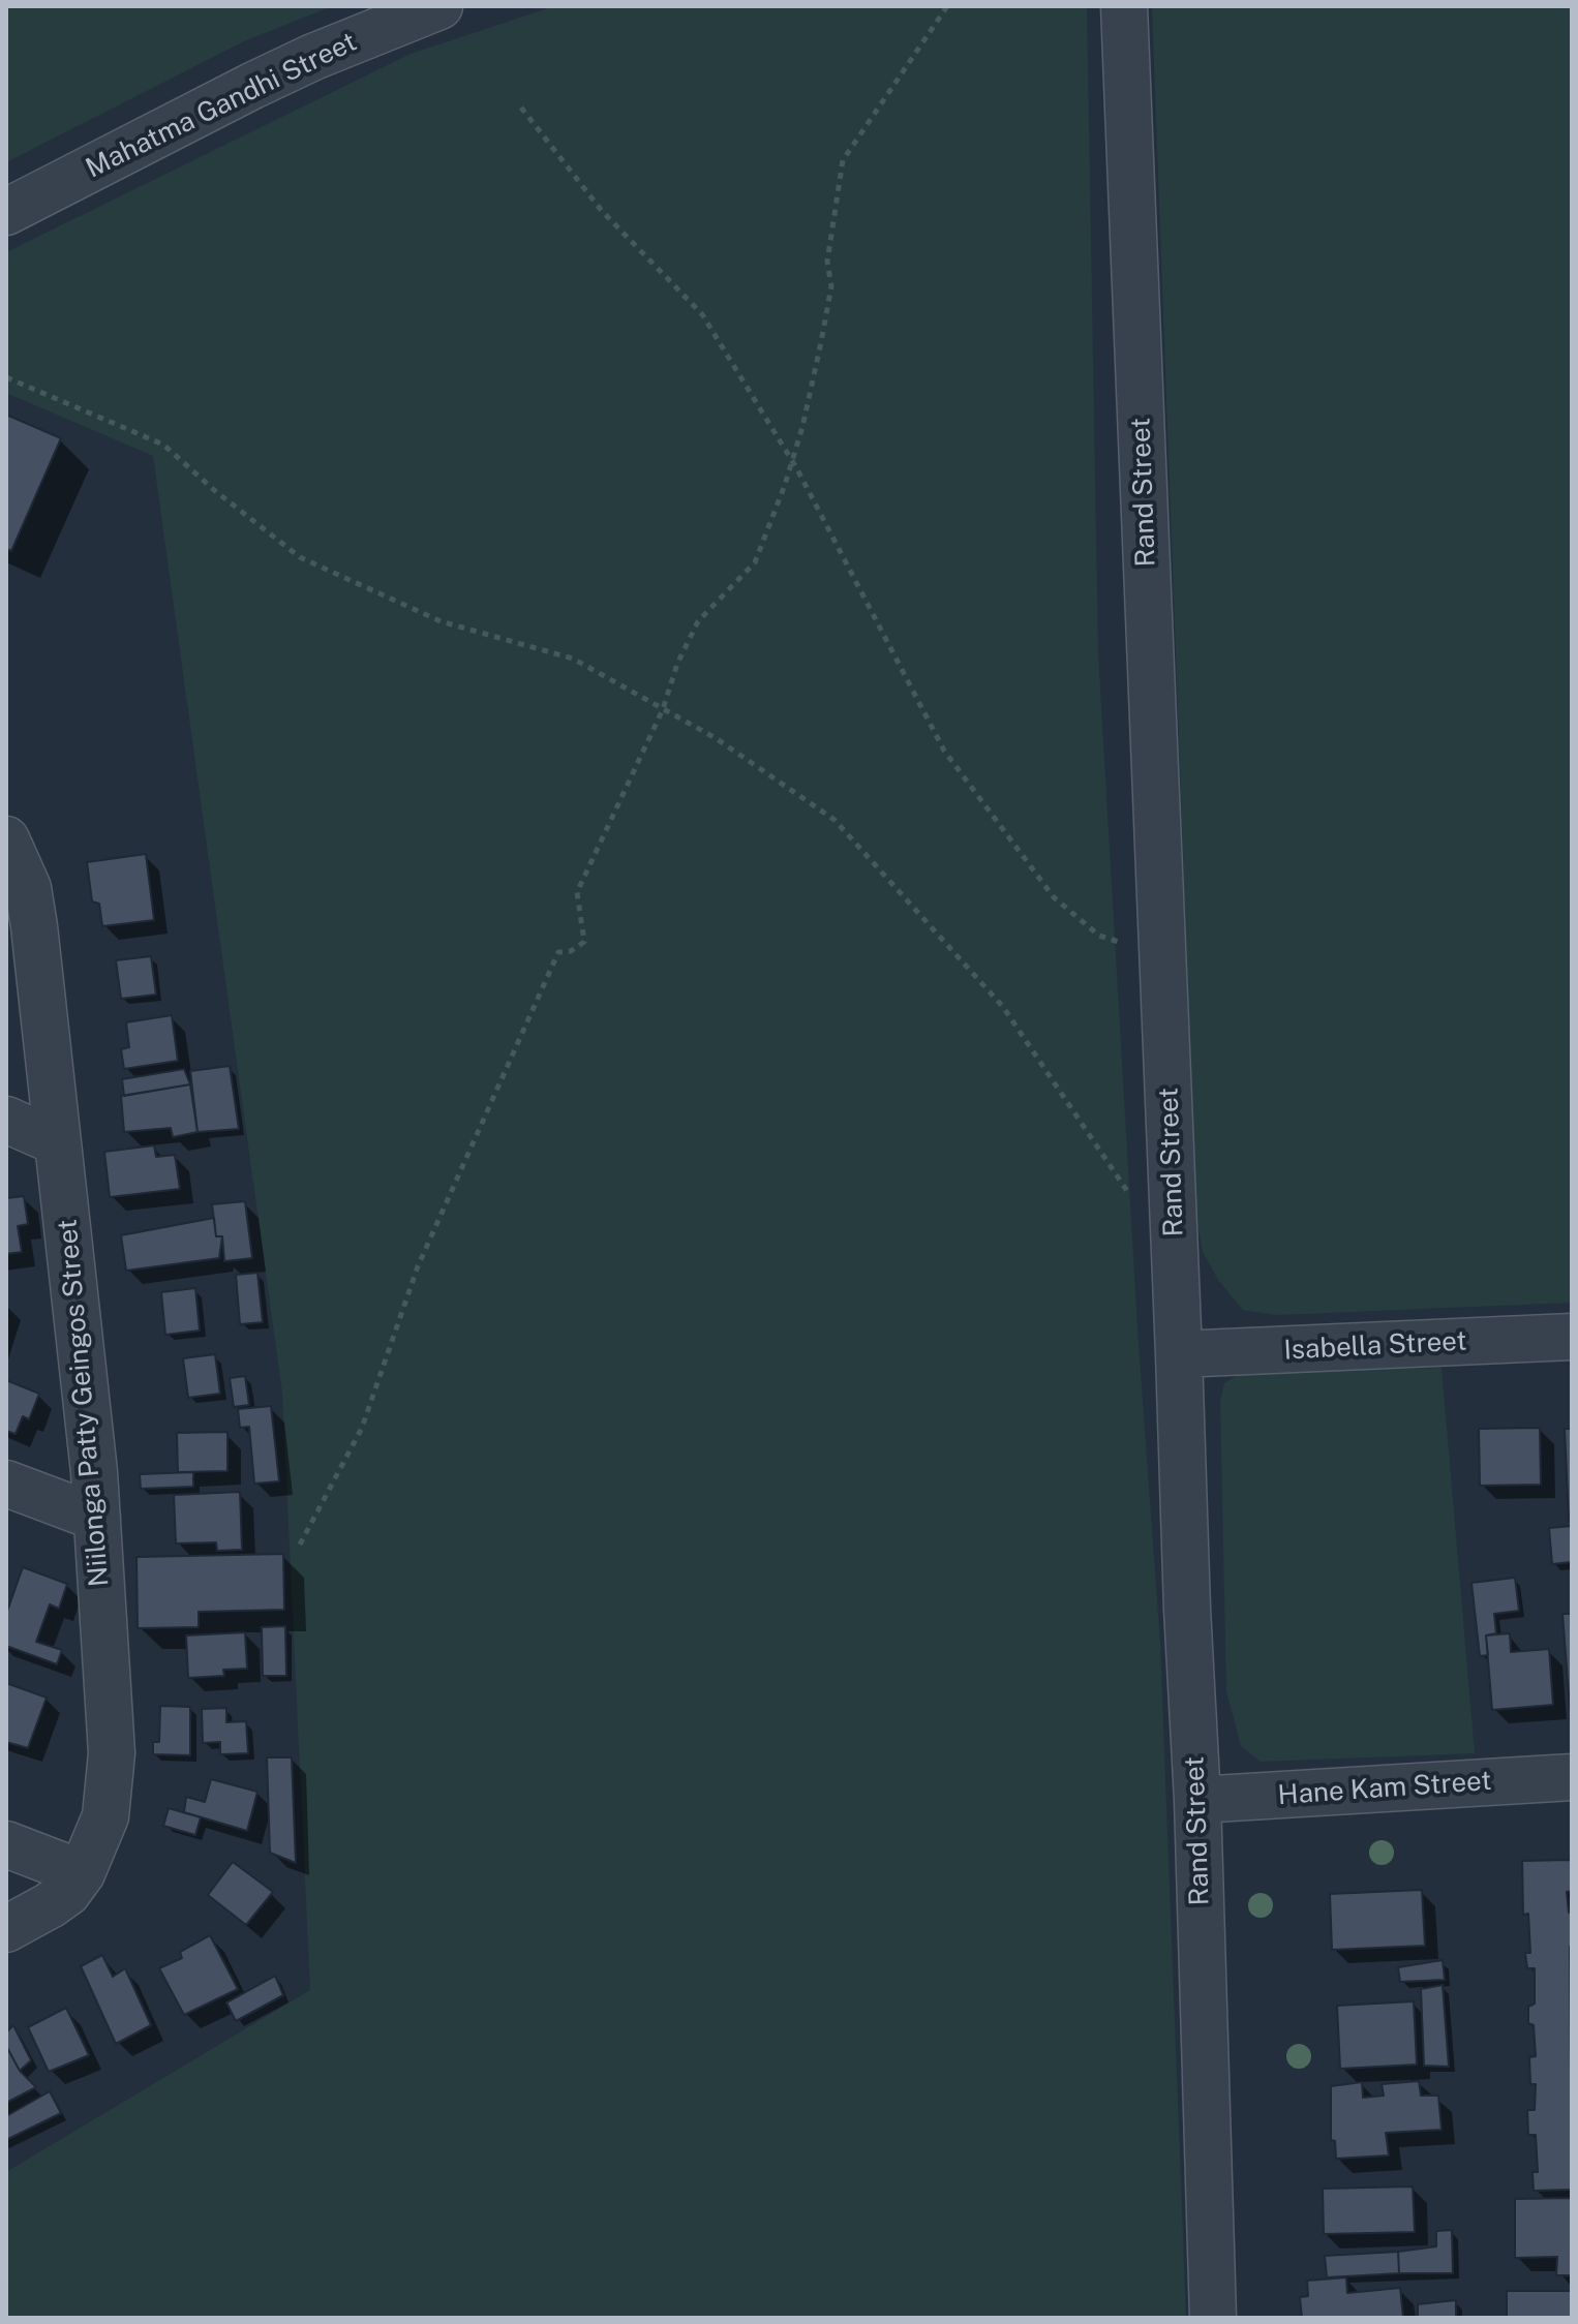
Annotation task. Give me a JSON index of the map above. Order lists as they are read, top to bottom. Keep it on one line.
{"streets":{"street":["Mahatma Gandhi Street","Rand Street","Isabella Street","Niilonga Patty Geingos Street","Hane Kam Street"]},"crossings":[["Rand Street","Isabella Street"],["Rand Street","Hane Kam Street"]]}
